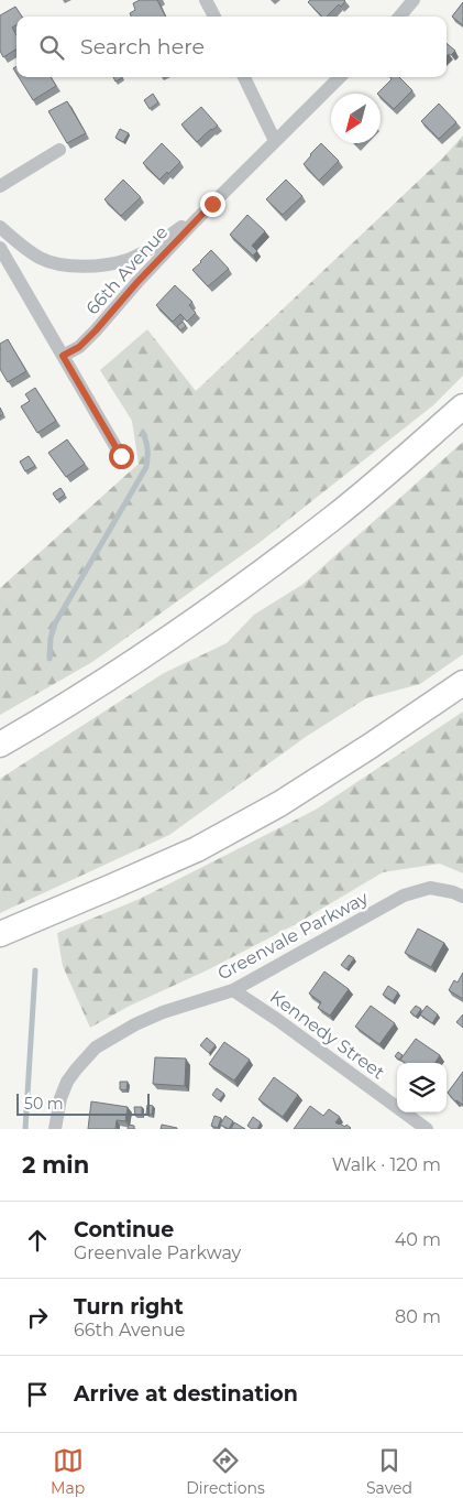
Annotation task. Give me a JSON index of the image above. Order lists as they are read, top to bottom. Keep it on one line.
{"streets":{"street":["66th Avenue","Greenvale Parkway","Kennedy Street"]},"crossings":[["Greenvale Parkway","Kennedy Street"]],"scale_bar":"50 m","north":"bottom left","page":{"search":"Search here","scale":"50 m","heading":["2 min","Walk · 120 m"],"list":[["Continue","Greenvale Parkway","40 m"],["Turn right","66th Avenue","80 m"],"Arrive at destination"],"nav":["Map","Directions","Saved"]}}
